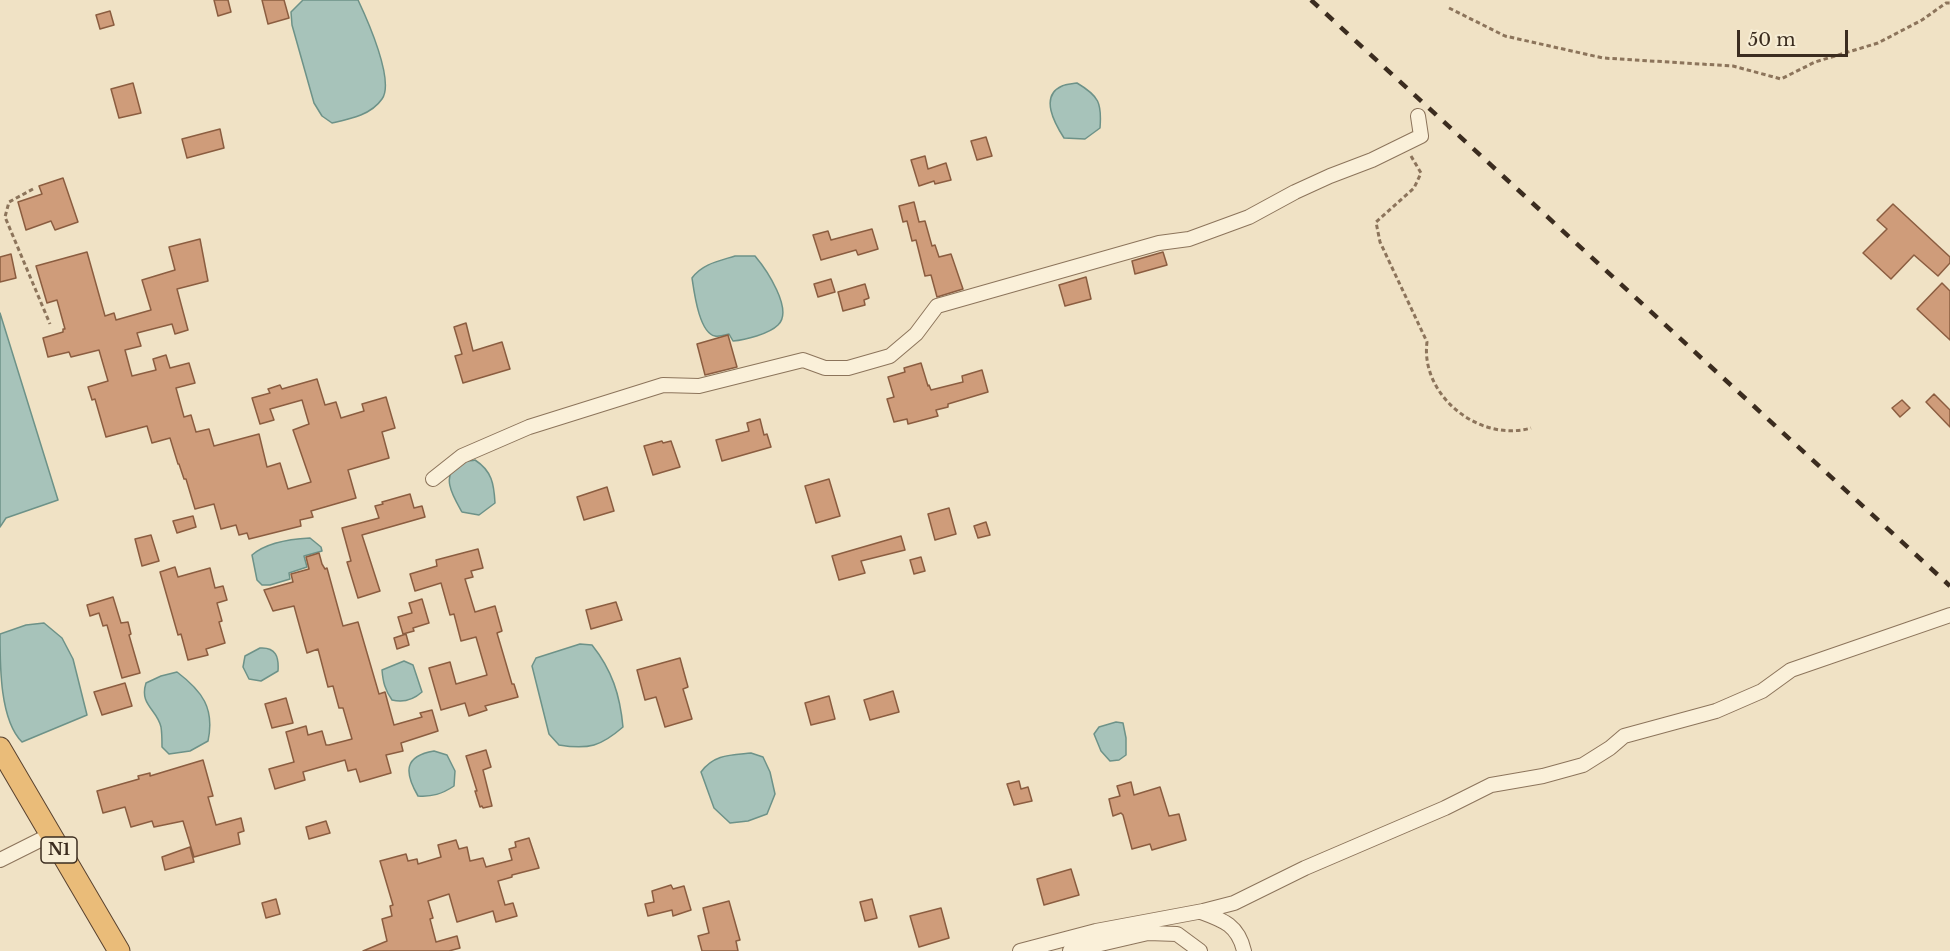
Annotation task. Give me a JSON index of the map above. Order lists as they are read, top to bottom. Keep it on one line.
{"streets":{"highway":["N1"]},"scale_bar":"50 m"}
